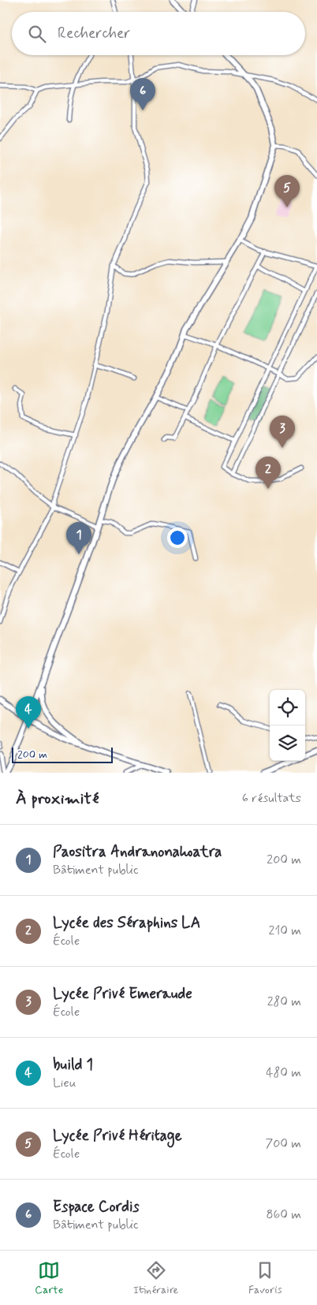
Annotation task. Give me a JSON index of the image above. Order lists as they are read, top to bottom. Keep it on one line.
{"scale_bar":"200 m","page":{"search":"Rechercher","pins":["6","5","3","2","1","4"],"scale":"200 m","heading":["À proximité","6 résultats"],"list":[{"mark":"1","name":"Paositra Andranonahoatra","note":"Bâtiment public","value":"200 m"},{"mark":"2","name":"Lycée des Séraphins LA","note":"École","value":"210 m"},{"mark":"3","name":"Lycée Privé Emeraude","note":"École","value":"280 m"},{"mark":"4","name":"build 1","note":"Lieu","value":"480 m"},{"mark":"5","name":"Lycée Privé Héritage","note":"École","value":"700 m"},{"mark":"6","name":"Espace Cordis","note":"Bâtiment public","value":"860 m"}],"nav":["Carte","Itinéraire","Favoris"]}}
